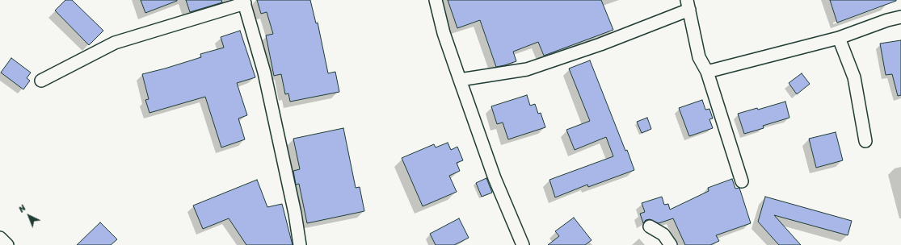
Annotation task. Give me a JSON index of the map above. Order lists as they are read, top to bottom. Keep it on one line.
{"north":"top left"}
